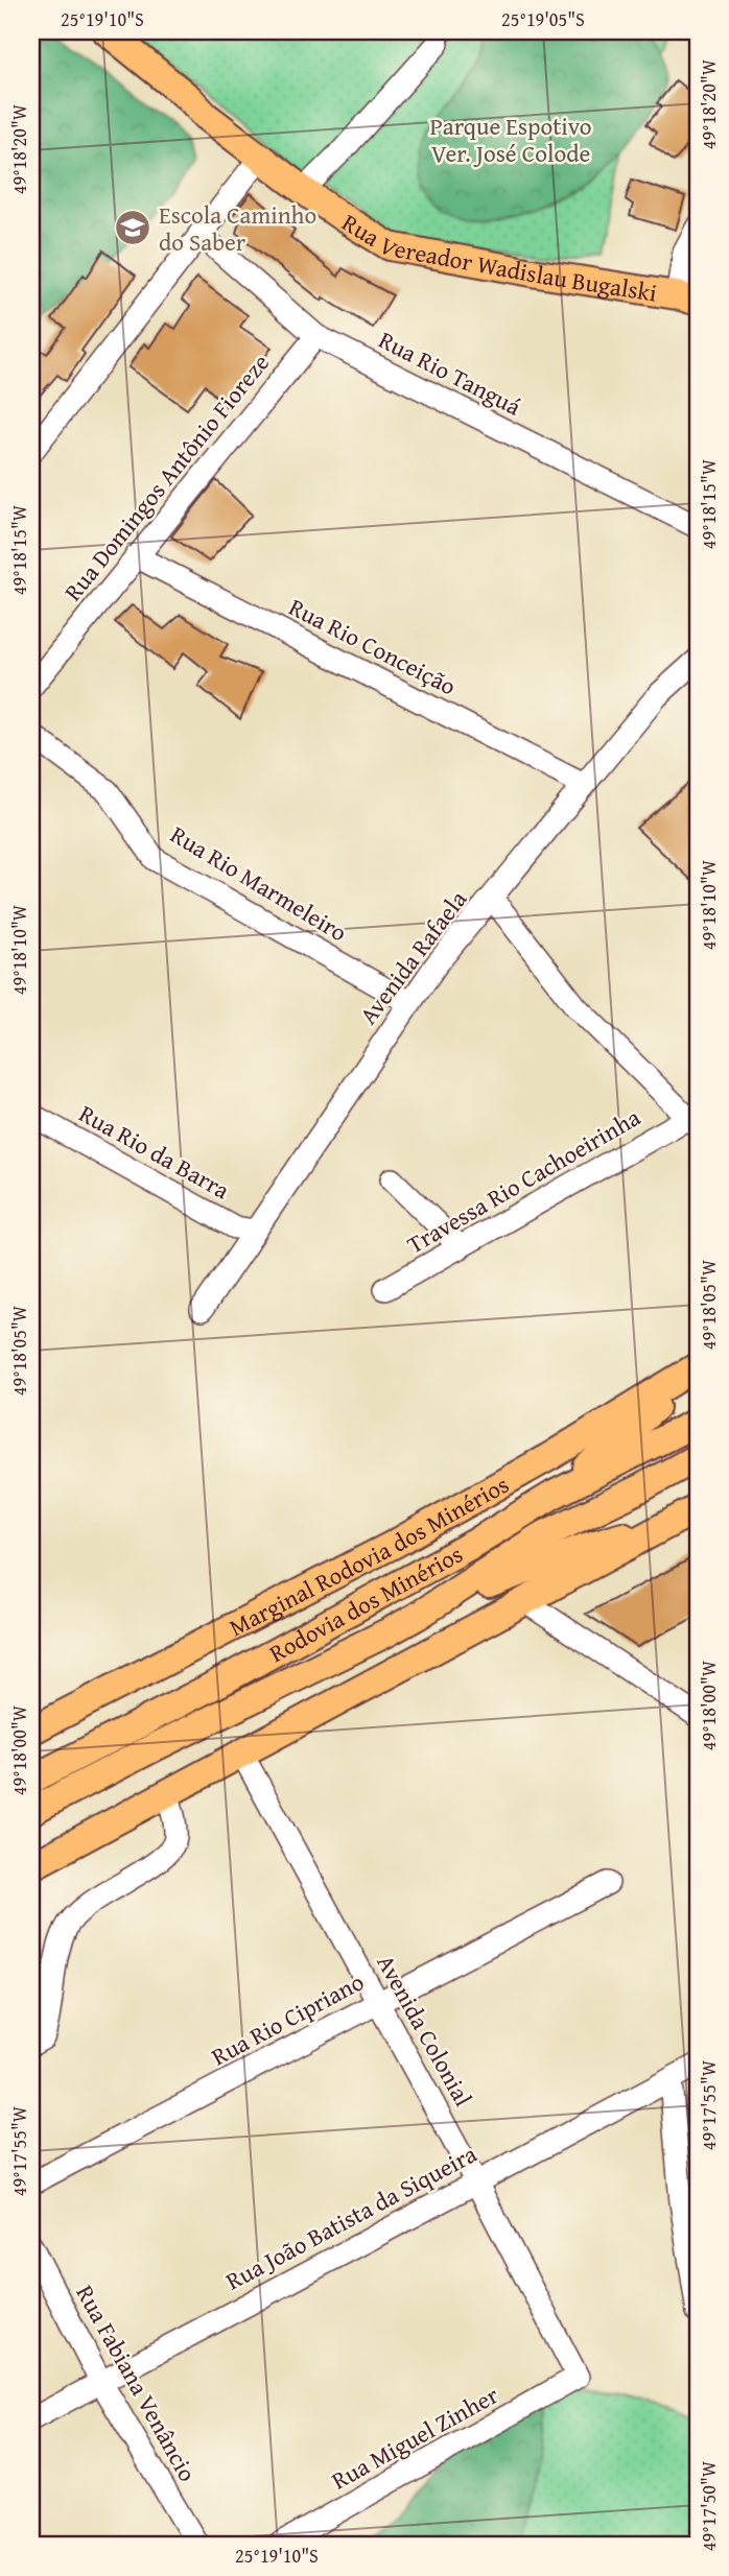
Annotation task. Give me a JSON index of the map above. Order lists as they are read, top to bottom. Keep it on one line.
{"streets":{"main road":["Rua Vereador Wadislau Bugalski","Marginal Rodovia dos Minérios","Rodovia dos Minérios"],"street":["Rua Rio Tanguá","Rua Domingos Antônio Fioreze","Rua Rio Conceição","Rua Rio Marmeleiro","Avenida Rafaela","Rua Rio da Barra","Travessa Rio Cachoeirinha","Rua Rio Cipriano","Avenida Colonial","Rua João Batista da Siqueira","Rua Fabiana Venâncio","Rua Miguel Zinher"]},"crossings":[["Rua Rio Tanguá","Rua Domingos Antônio Fioreze"],["Rua Domingos Antônio Fioreze","Rua Rio Conceição"],["Rua Rio Conceição","Avenida Rafaela"],["Rua Rio Marmeleiro","Avenida Rafaela"],["Avenida Rafaela","Rua Rio da Barra"],["Rua Rio Cipriano","Avenida Colonial"],["Avenida Colonial","Rua João Batista da Siqueira"],["Avenida Colonial","Rua Miguel Zinher"],["Rua João Batista da Siqueira","Rua Fabiana Venâncio"]],"parks":["Parque Espotivo Ver. José Colode"],"places":{"school or university":["Escola Caminho do Saber"]},"coordinates":["25°19'10\"S","25°19'05\"S","49°18'20\"W","49°18'15\"W","49°18'10\"W","49°18'05\"W","49°18'00\"W","49°17'55\"W","49°17'50\"W"]}
